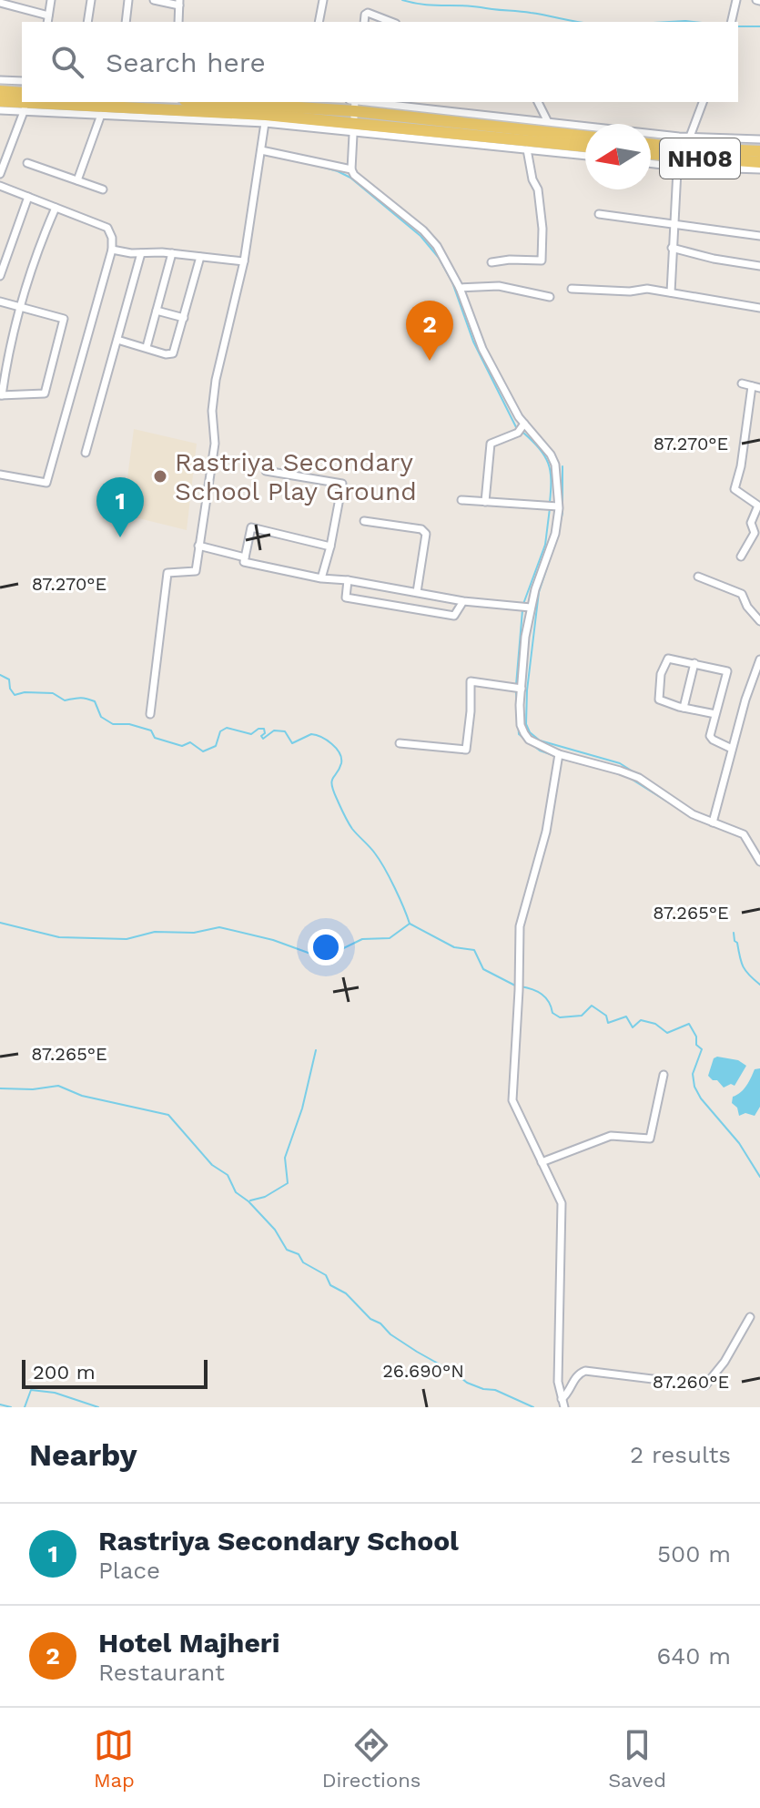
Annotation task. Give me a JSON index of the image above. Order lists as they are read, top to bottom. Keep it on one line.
{"streets":{"main road":["NH08"]},"places":["Rastriya Secondary School Play Ground"],"scale_bar":"200 m","north":"left","page":{"search":"Search here","pins":["2","1"],"scale":"200 m","heading":["Nearby","2 results"],"list":[{"mark":"1","name":"Rastriya Secondary School","note":"Place","value":"500 m"},{"mark":"2","name":"Hotel Majheri","note":"Restaurant","value":"640 m"}],"nav":["Map","Directions","Saved"]},"coordinates":["87.270°E","87.265°E","26.690°N","87.260°E"]}
